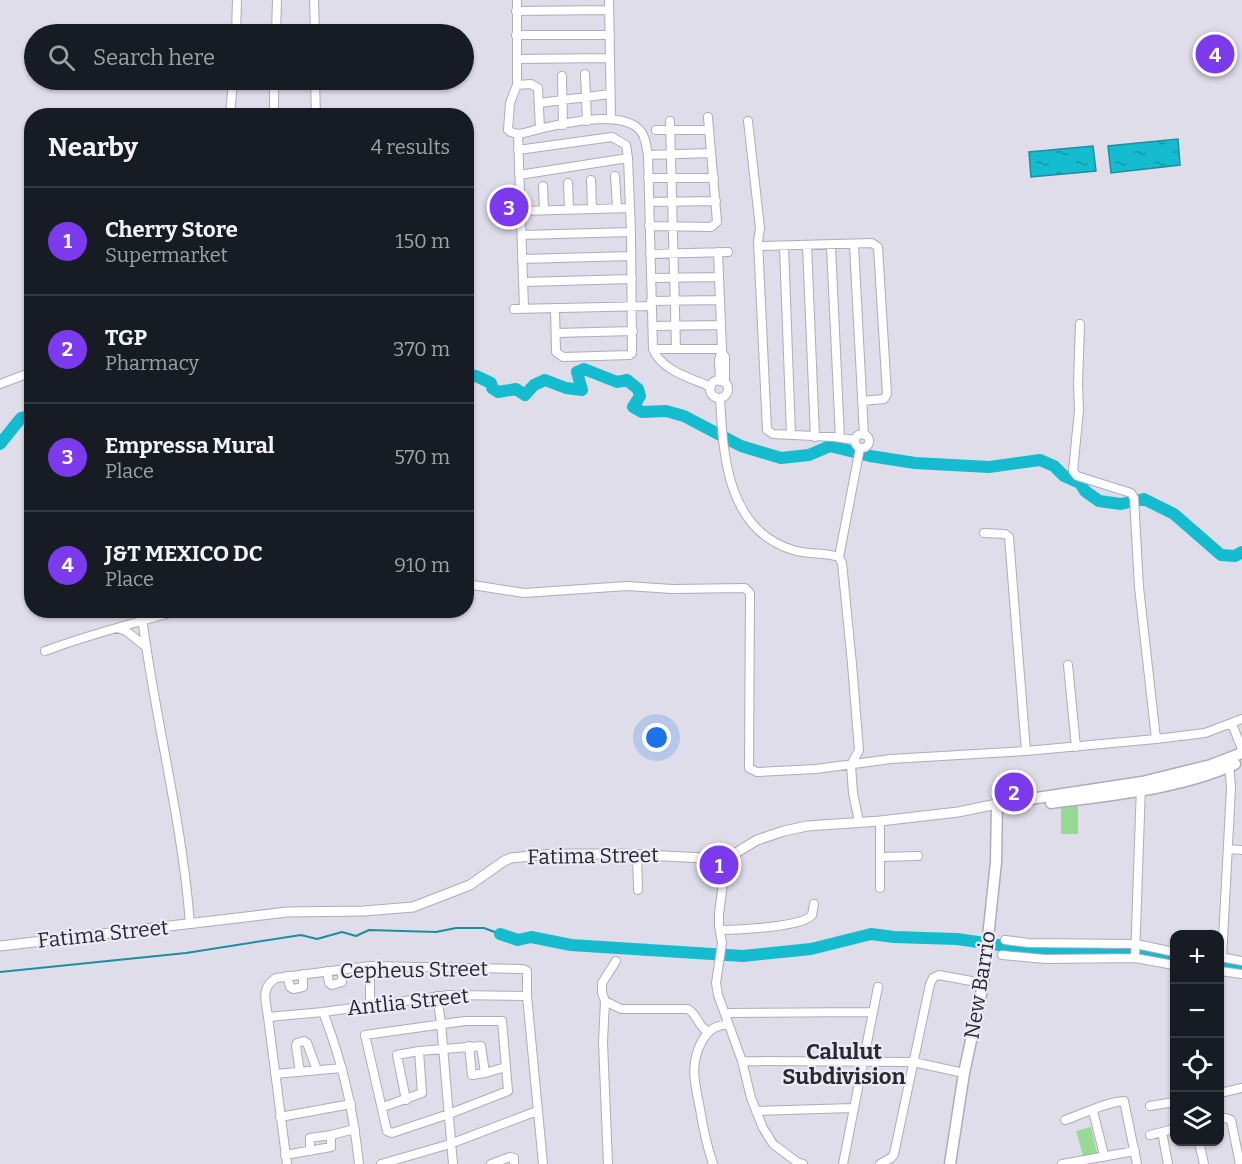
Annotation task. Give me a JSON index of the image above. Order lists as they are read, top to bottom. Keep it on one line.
{"streets":{"main road":["New Barrio"],"street":["Fatima Street","Cepheus Street","Antlia Street"]},"crossings":[["Cepheus Street","Antlia Street"]],"districts":["Calulut Subdivision"],"page":{"search":"Search here","pins":["4","3","2","1"],"heading":["Nearby","4 results"],"list":[{"mark":"1","name":"Cherry Store","note":"Supermarket","value":"150 m"},{"mark":"2","name":"TGP","note":"Pharmacy","value":"370 m"},{"mark":"3","name":"Empressa Mural","note":"Place","value":"570 m"},{"mark":"4","name":"J&T MEXICO DC","note":"Place","value":"910 m"}],"map_buttons":["+","−"]}}
